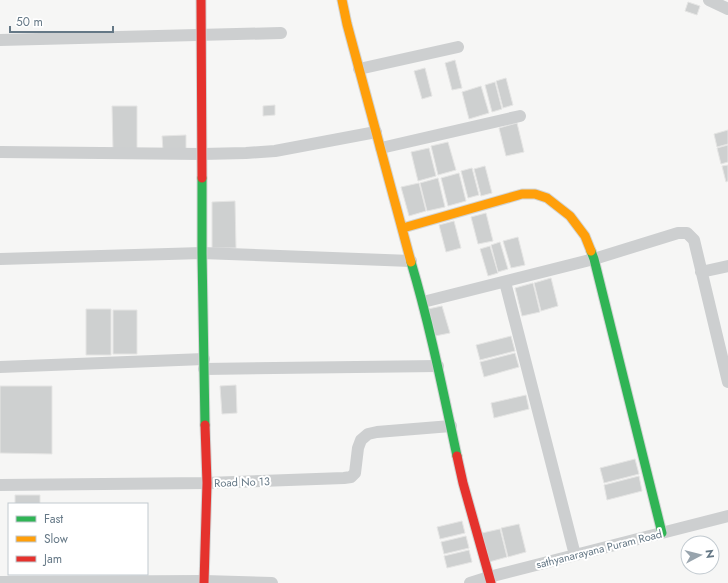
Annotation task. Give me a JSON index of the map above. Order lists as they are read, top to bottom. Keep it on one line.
{"streets":{"street":["Road No 13","sathyanarayana Puram Road"]},"legend":["Fast","Slow","Jam"],"scale_bar":"50 m","north":"right"}
